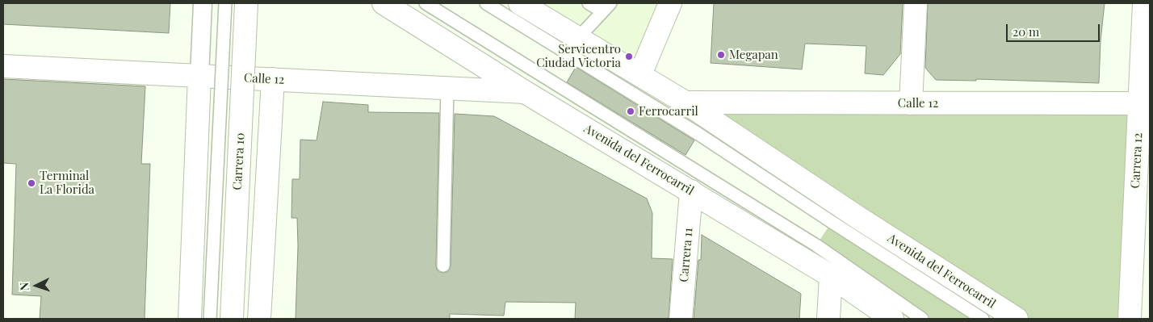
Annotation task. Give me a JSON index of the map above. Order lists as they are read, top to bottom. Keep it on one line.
{"streets":{"street":["Calle 12","Avenida del Ferrocarril","Carrera 12","Carrera 10","Carrera 11"]},"crossings":[["Calle 12","Avenida del Ferrocarril"],["Calle 12","Carrera 12"],["Avenida del Ferrocarril","Carrera 11"]],"places":["Megapan","Servicentro Ciudad Victoria","Ferrocarril","Terminal La Florida"],"scale_bar":"20 m","north":"left"}
